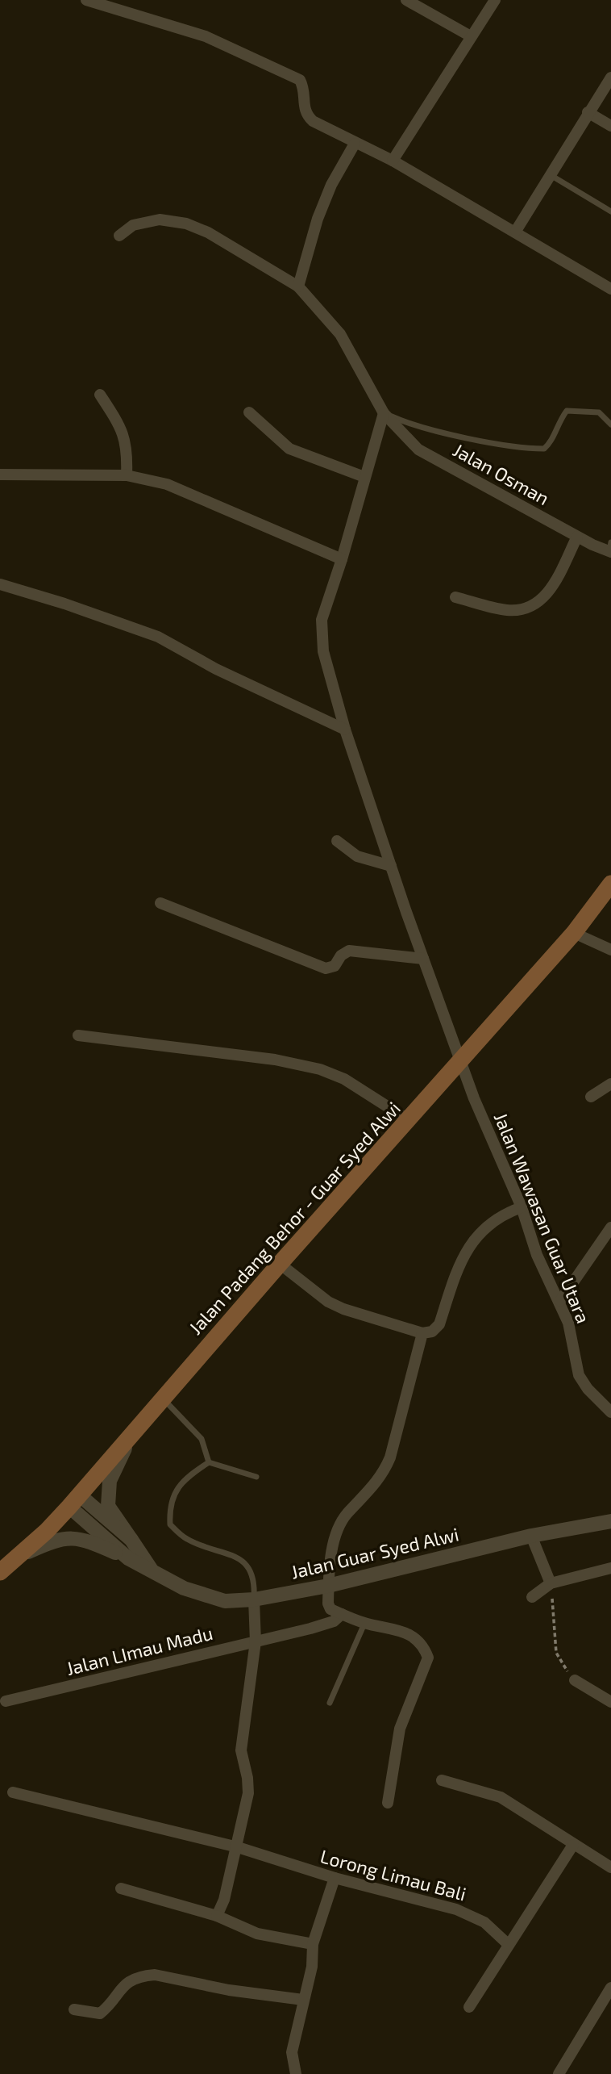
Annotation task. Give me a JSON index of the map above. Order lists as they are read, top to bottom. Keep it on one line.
{"streets":{"main road":["Jalan Padang Behor - Guar Syed Alwi"],"street":["Jalan Osman","Jalan Wawasan Guar Utara","Jalan Guar Syed Alwi","Jalan LImau Madu","Lorong Limau Bali"]},"crossings":[["Jalan Osman","Jalan Wawasan Guar Utara"],["Jalan Padang Behor - Guar Syed Alwi","Jalan Wawasan Guar Utara"],["Jalan Padang Behor - Guar Syed Alwi","Jalan Guar Syed Alwi"]]}
